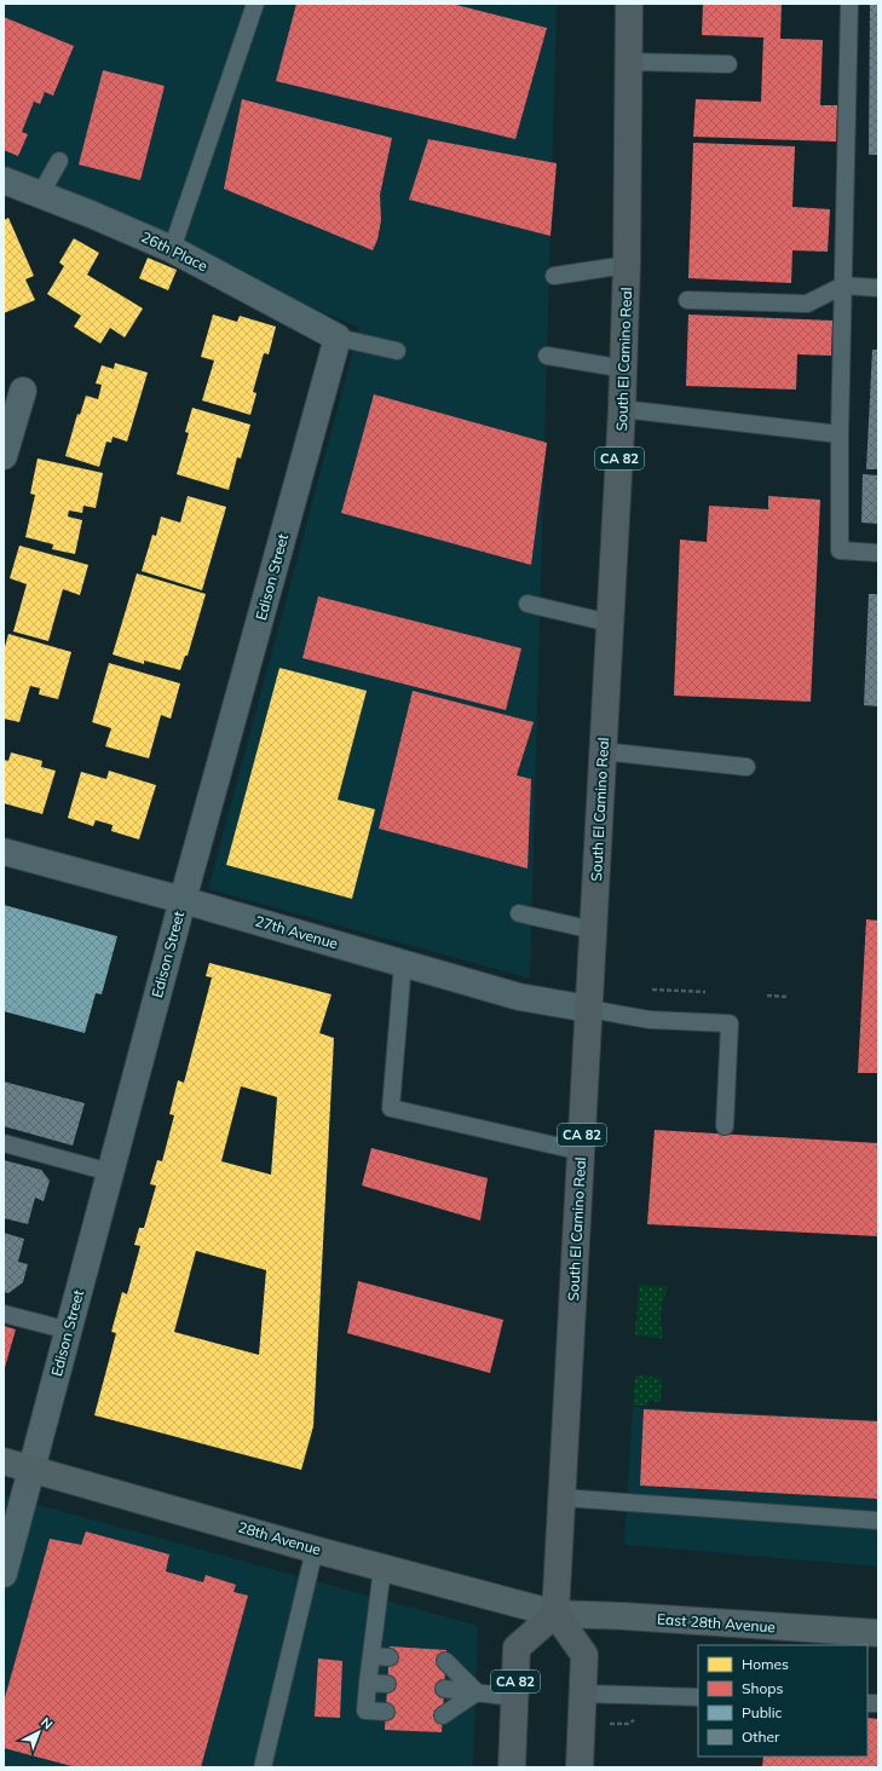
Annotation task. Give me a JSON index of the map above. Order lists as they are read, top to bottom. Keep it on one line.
{"streets":{"main road":["South El Camino Real","CA 82"],"street":["26th Place","Edison Street","27th Avenue","28th Avenue","East 28th Avenue"]},"crossings":[["26th Place","Edison Street"],["South El Camino Real","CA 82"],["South El Camino Real","27th Avenue"],["South El Camino Real","28th Avenue"],["South El Camino Real","East 28th Avenue"],["CA 82","28th Avenue"],["CA 82","East 28th Avenue"],["Edison Street","27th Avenue"],["Edison Street","28th Avenue"],["28th Avenue","East 28th Avenue"]],"legend":["Homes","Shops","Public","Other"],"north":"top right"}
